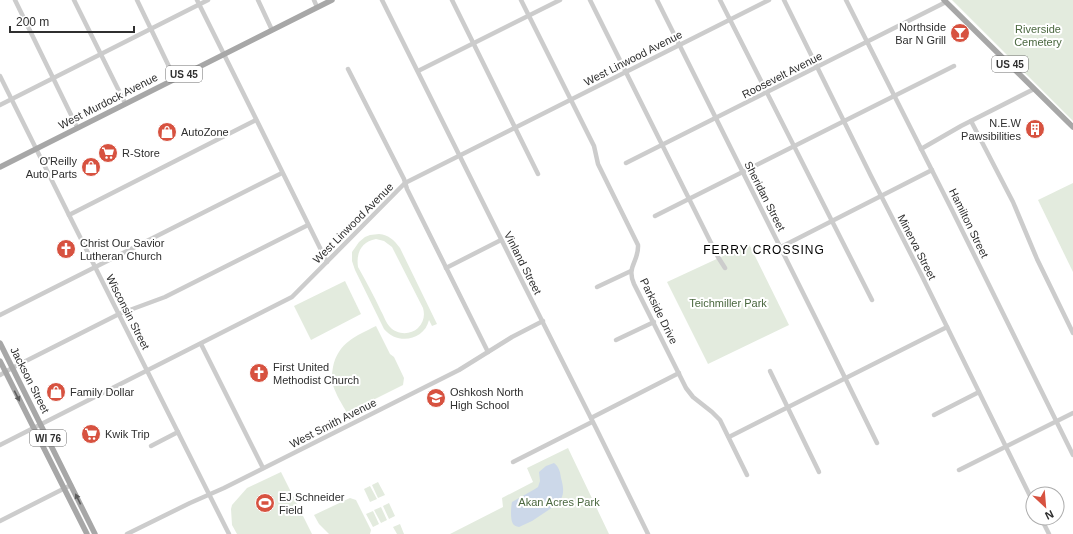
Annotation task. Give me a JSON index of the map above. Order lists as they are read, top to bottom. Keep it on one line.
{"streets":{"main road":["US 45","West Murdock Avenue","Jackson Street","WI 76"],"street":["West Linwood Avenue","Roosevelt Avenue","Sheridan Street","Hamilton Street","Minerva Street","Vinland Street","Parkside Drive","Wisconsin Street","West Smith Avenue"]},"crossings":[["West Linwood Avenue","Sheridan Street"],["West Linwood Avenue","Vinland Street"],["West Linwood Avenue","Parkside Drive"],["West Linwood Avenue","Wisconsin Street"],["West Linwood Avenue","Jackson Street"],["US 45","Roosevelt Avenue"],["Roosevelt Avenue","Sheridan Street"],["Roosevelt Avenue","Hamilton Street"],["Roosevelt Avenue","Minerva Street"],["West Murdock Avenue","Wisconsin Street"],["Vinland Street","West Smith Avenue"],["Wisconsin Street","West Smith Avenue"]],"districts":["FERRY CROSSING"],"parks":["Riverside Cemetery","Teichmiller Park","Akan Acres Park"],"places":{"bar":["Northside Bar N Grill"],"building":["N.E.W Pawsibilities"],"shop":["AutoZone","O'Reilly Auto Parts","Family Dollar"],"supermarket":["R-Store","Kwik Trip"],"church":["Christ Our Savior Lutheran Church","First United Methodist Church"],"school or university":["Oshkosh North High School"],"sports":["EJ Schneider Field"]},"scale_bar":"200 m","north":"bottom right"}
